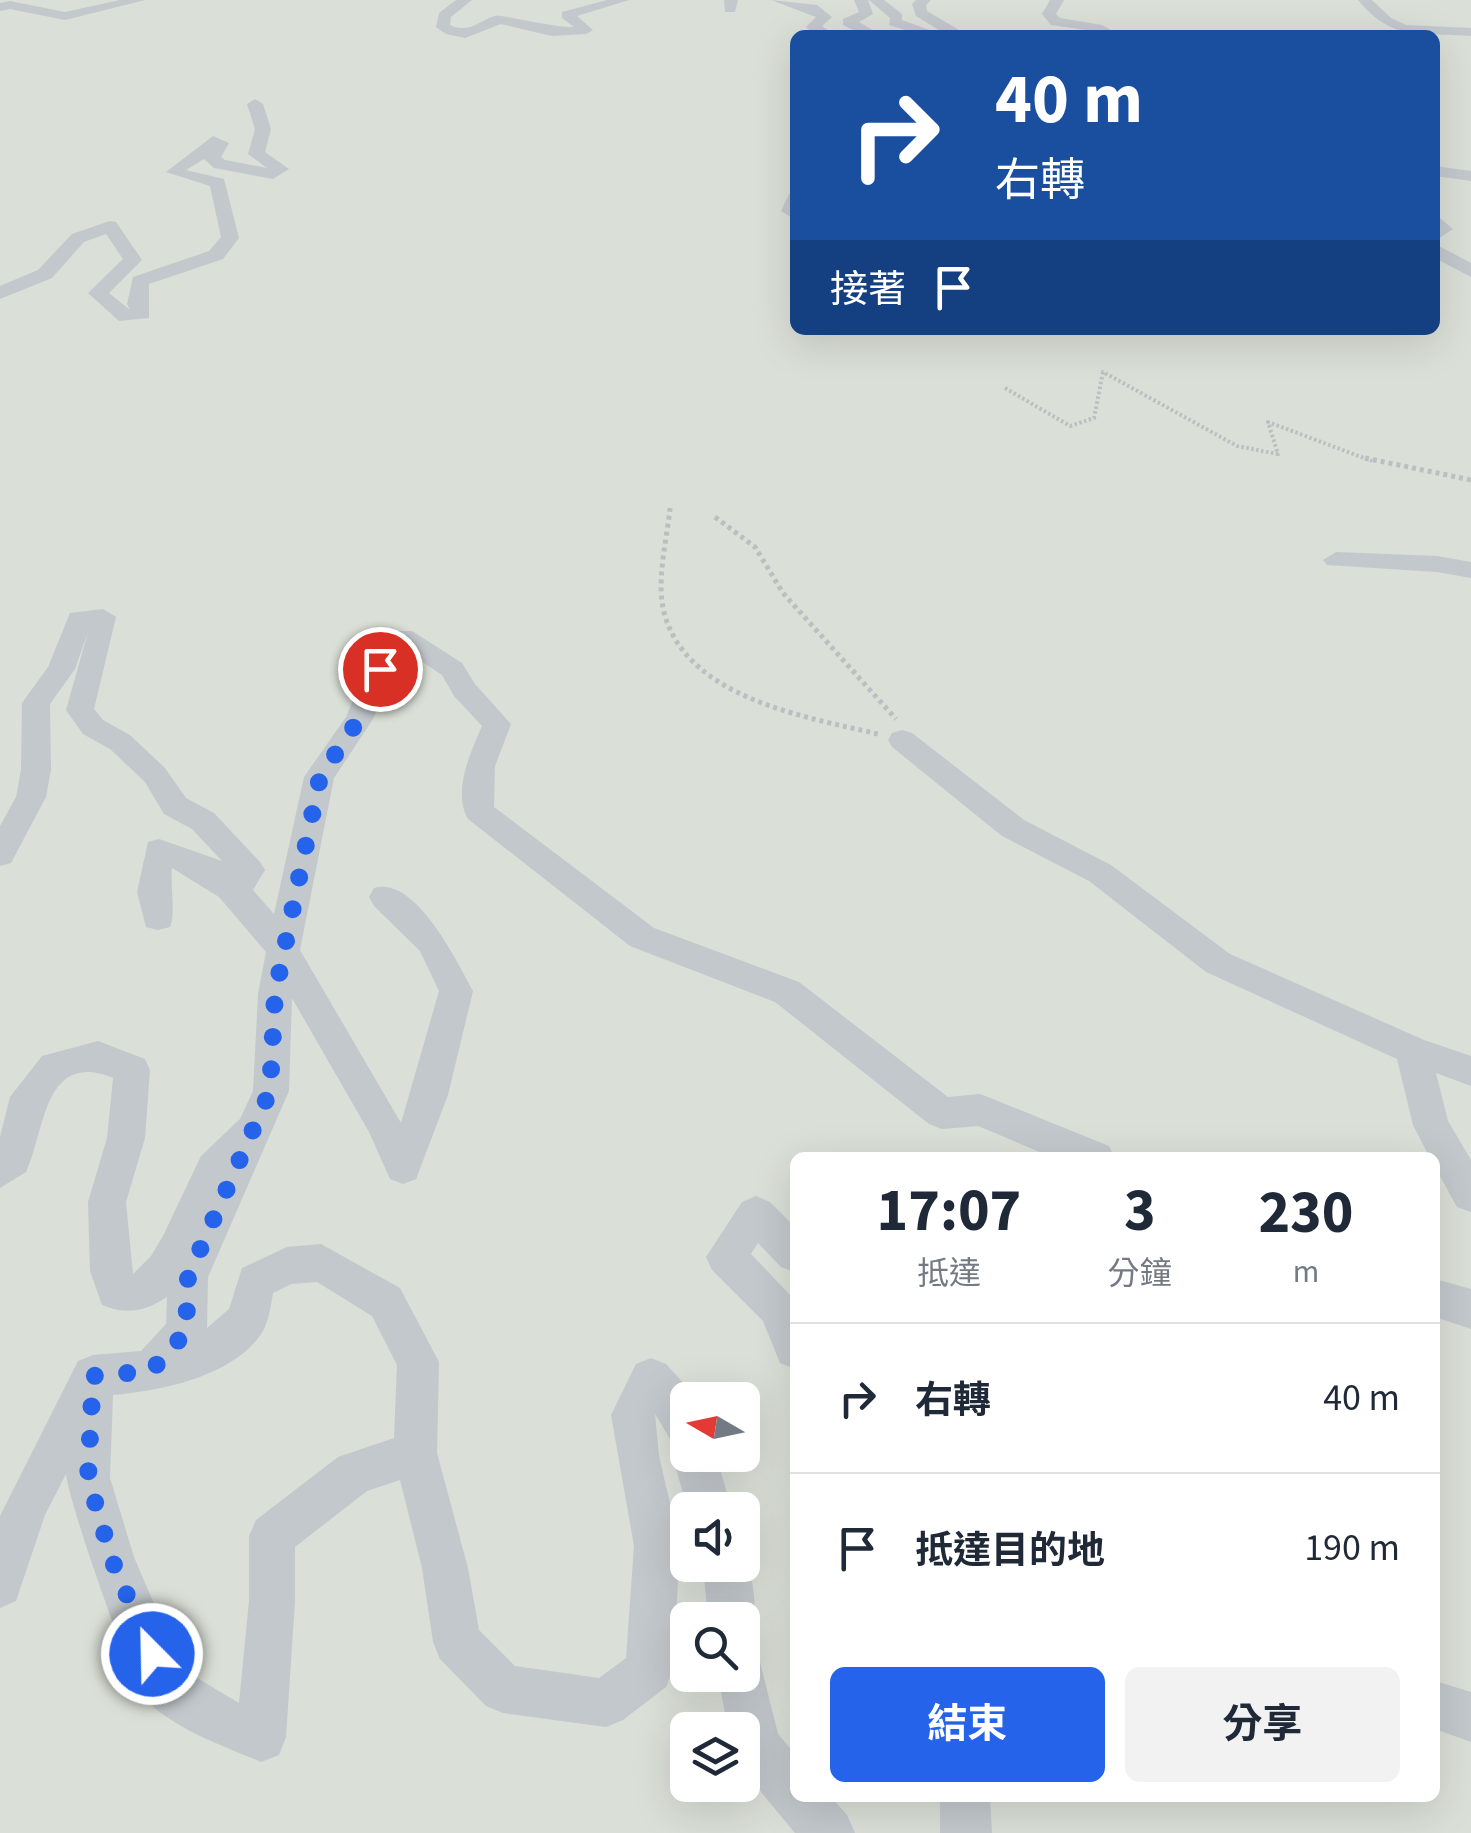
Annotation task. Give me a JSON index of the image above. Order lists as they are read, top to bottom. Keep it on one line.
{"north":"left","page":{"turn":["40 m","右轉"],"then":"接著","eta":["17:07","抵達","3","分鐘","230","m"],"list":[{"name":"右轉","value":"40 m"},{"name":"抵達目的地","value":"190 m"}],"buttons":["結束","分享"]}}
